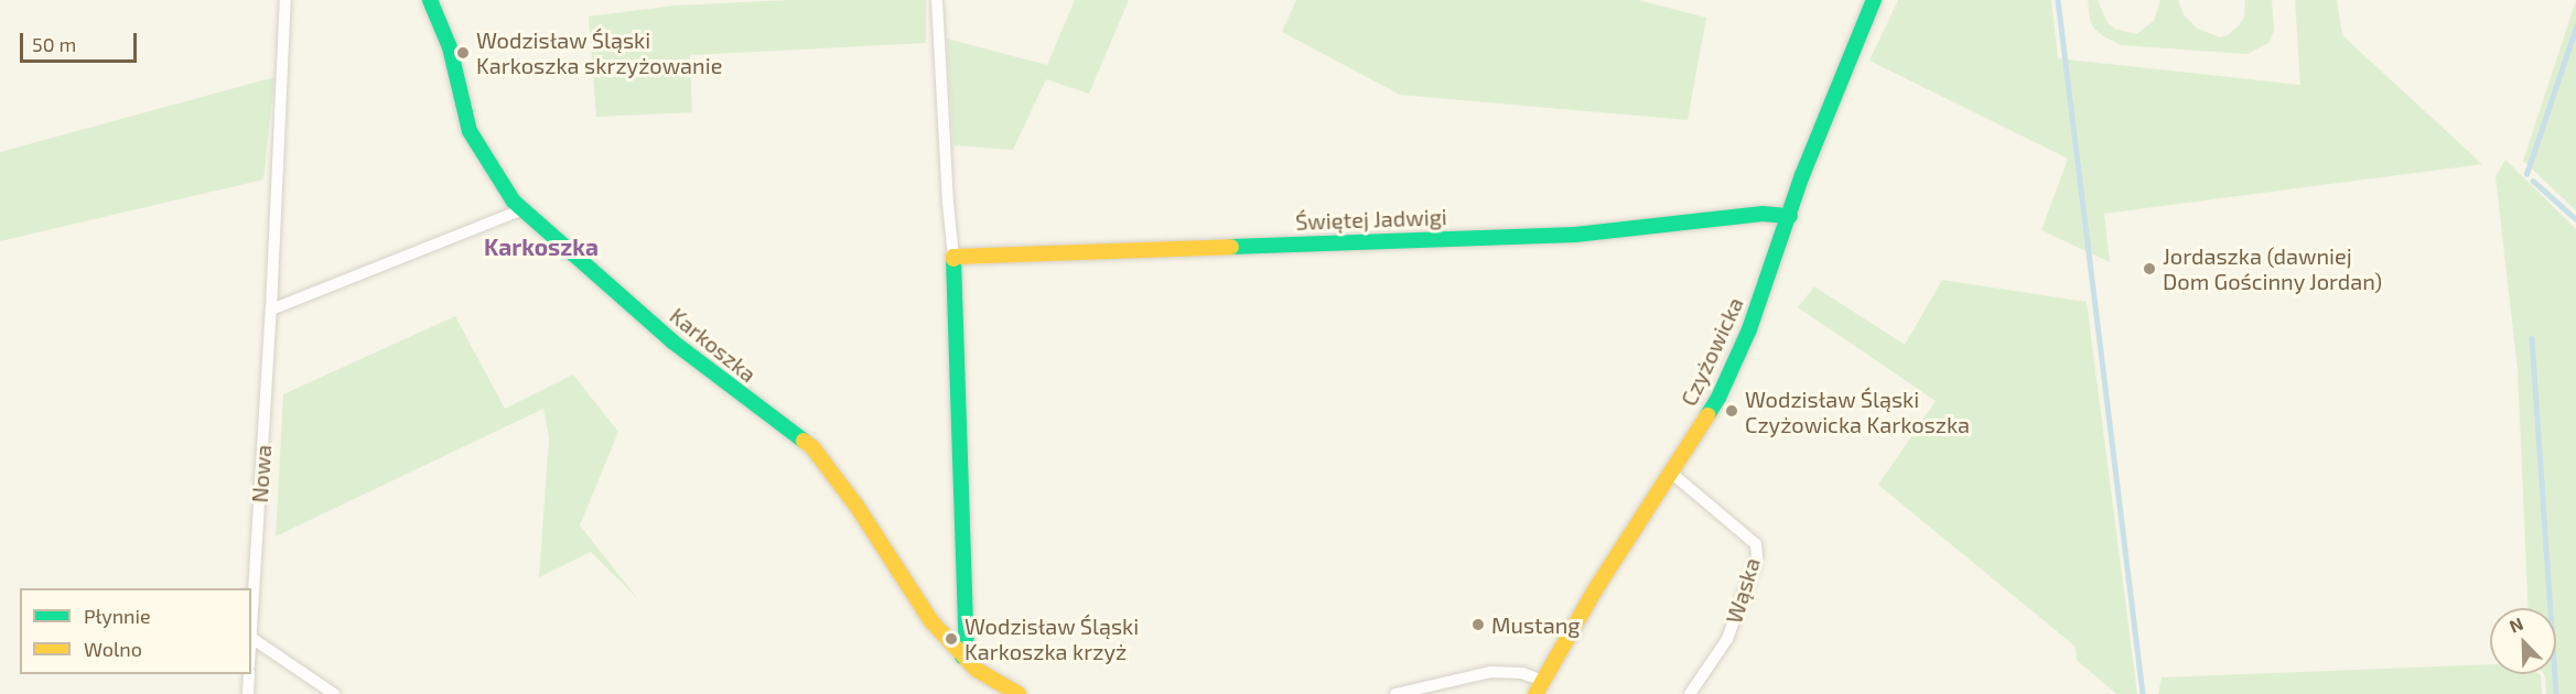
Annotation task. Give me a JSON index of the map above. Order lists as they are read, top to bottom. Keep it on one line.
{"streets":{"street":["Świętej Jadwigi","Karkoszka","Czyżowicka","Nowa","Wąska"]},"crossings":[["Świętej Jadwigi","Czyżowicka"],["Czyżowicka","Wąska"]],"districts":["Karkoszka"],"places":["Wodzisław Śląski Karkoszka skrzyżowanie","Jordaszka (dawniej Dom Gościnny Jordan)","Wodzisław Śląski Czyżowicka Karkoszka","Mustang","Wodzisław Śląski Karkoszka krzyż"],"legend":["Płynnie","Wolno"],"scale_bar":"50 m","north":"top left"}
